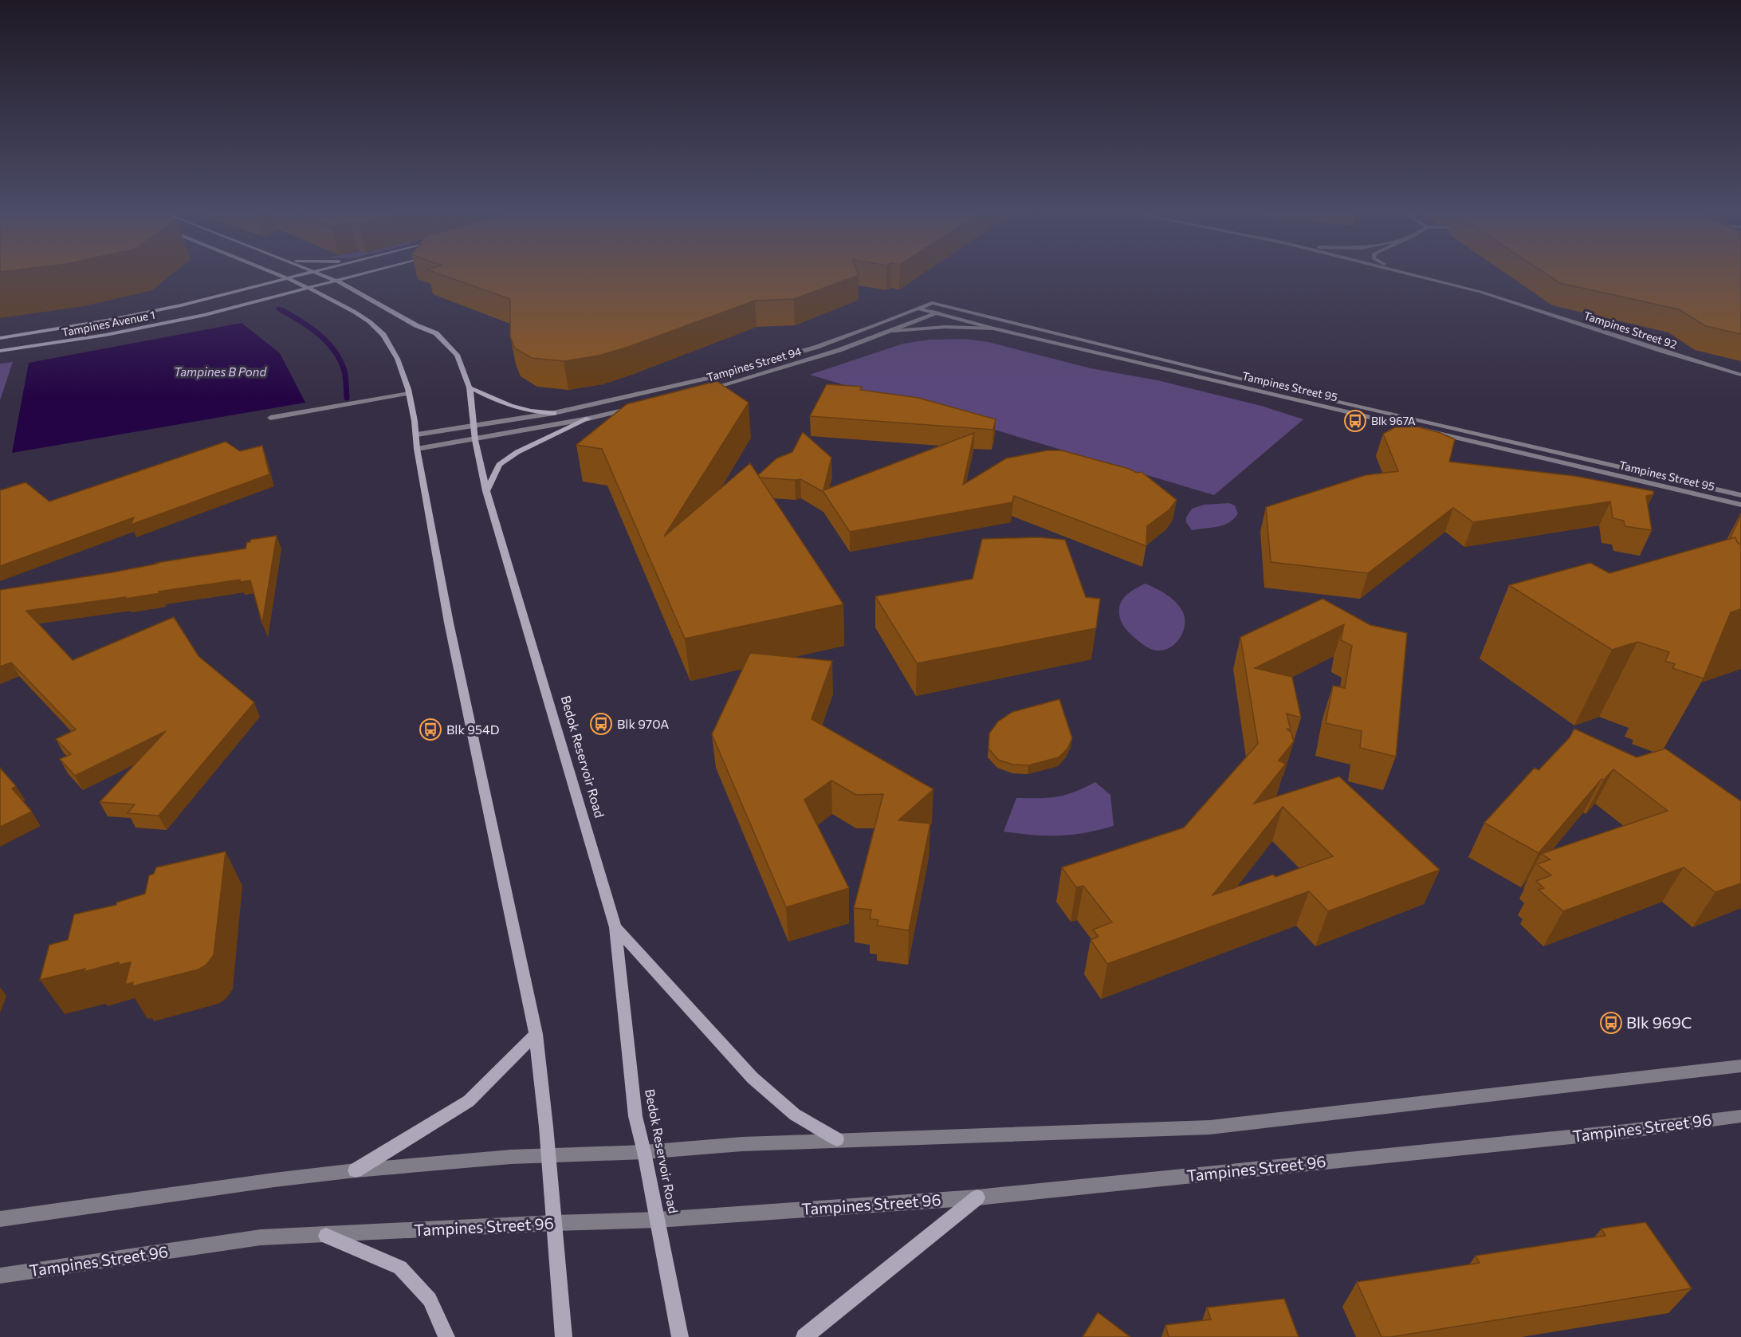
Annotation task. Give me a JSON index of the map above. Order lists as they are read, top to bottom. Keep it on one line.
{"streets":{"main road":["Tampines Avenue 1","Bedok Reservoir Road"],"street":["Tampines Street 92","Tampines Street 94","Tampines Street 95","Tampines Street 96"]},"crossings":[["Tampines Avenue 1","Bedok Reservoir Road"],["Tampines Street 94","Tampines Street 95"],["Tampines Street 94","Bedok Reservoir Road"],["Bedok Reservoir Road","Tampines Street 96"]],"water":["Tampines B Pond"],"places":{"bus stop":["Blk 967A","Blk 970A","Blk 954D","Blk 969C"]}}
